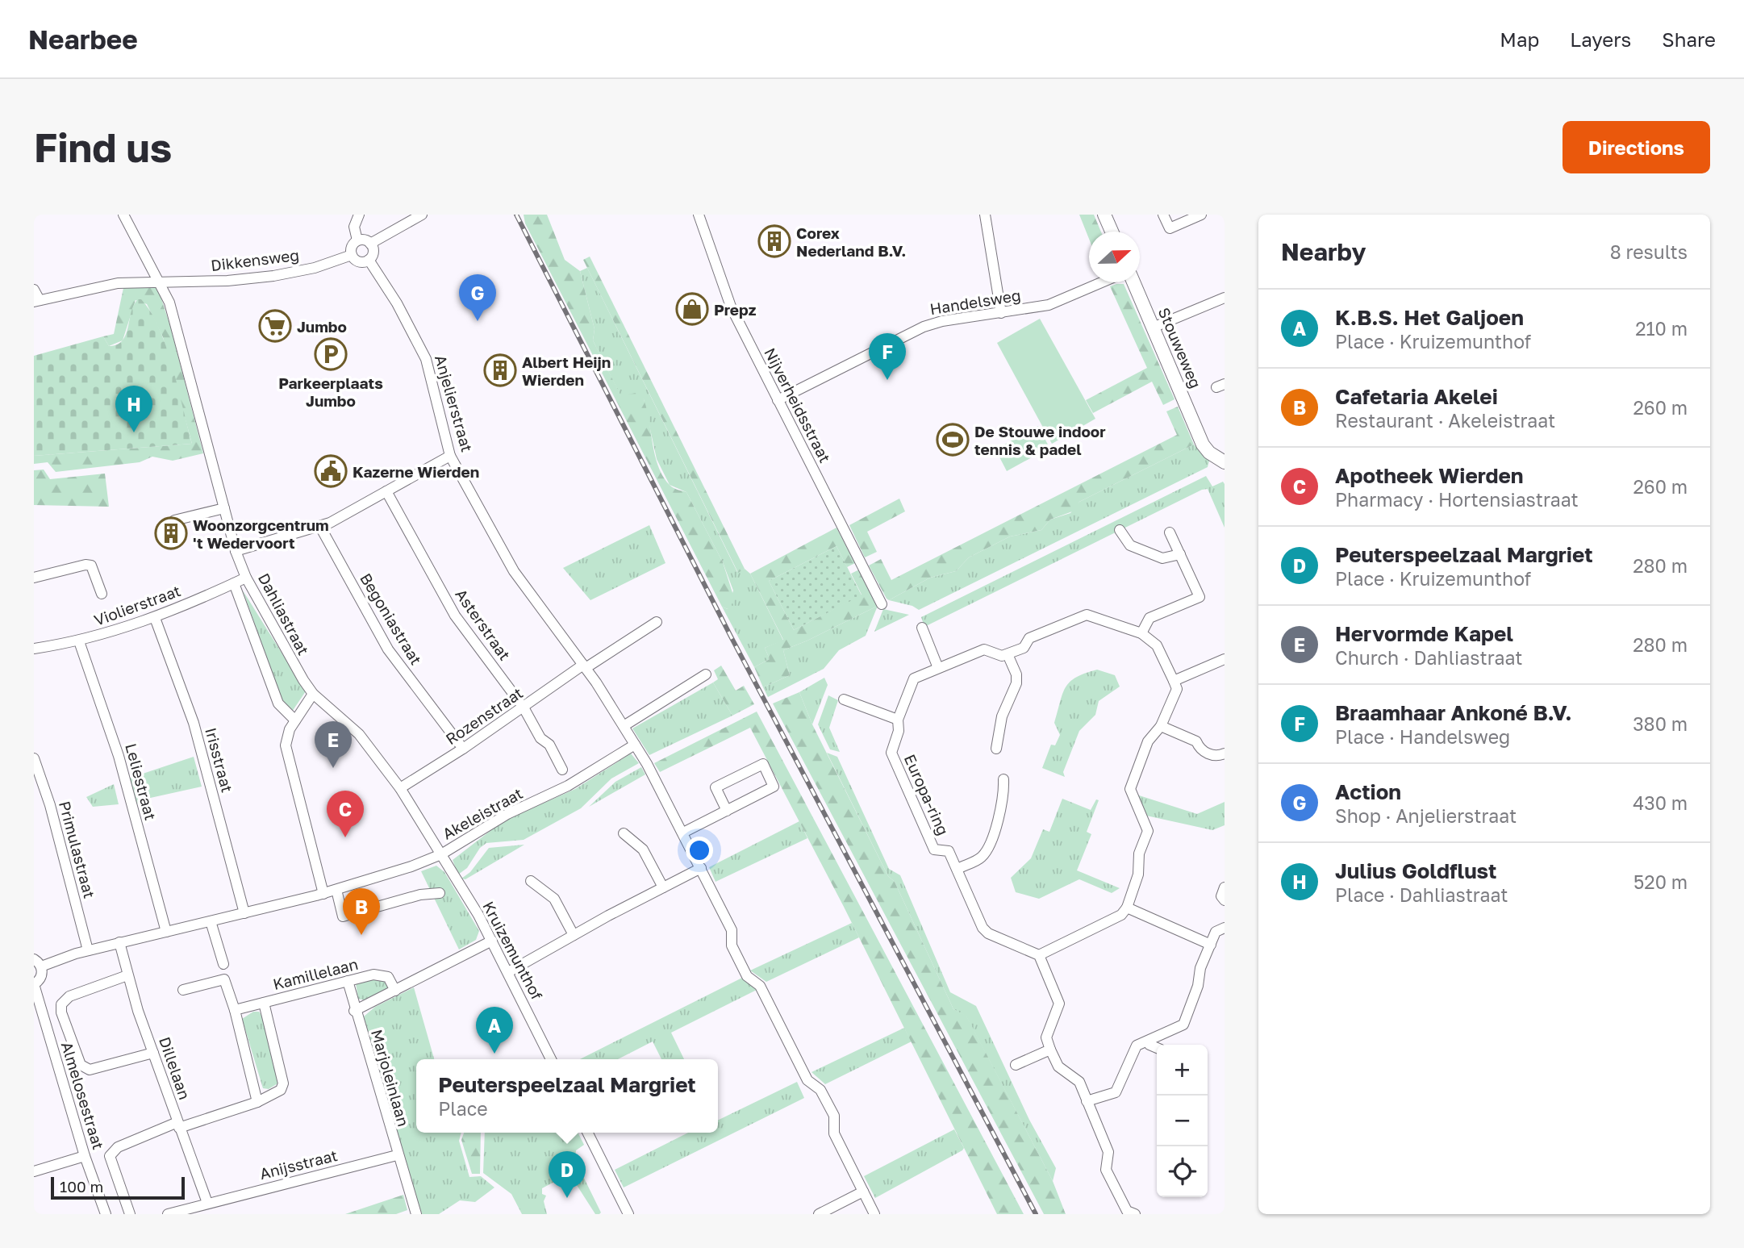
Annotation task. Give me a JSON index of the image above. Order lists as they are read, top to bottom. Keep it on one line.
{"streets":{"main road":["Stouweweg"],"street":["Dikkensweg","Handelsweg","Anjelierstraat","Nijverheidsstraat","Violierstraat","Dahliastraat","Begoniastraat","Asterstraat","Rozenstraat","Irisstraat","Leliestraat","Europa-ring","Akeleistraat","Primulastraat","Kruizemunthof","Kamillelaan","Dillelaan","Marjoleinlaan","Almelosestraat","Anijsstraat"]},"crossings":[["Dikkensweg","Anjelierstraat"],["Dikkensweg","Dahliastraat"],["Handelsweg","Nijverheidsstraat"],["Anjelierstraat","Rozenstraat"],["Anjelierstraat","Akeleistraat"],["Violierstraat","Dahliastraat"],["Violierstraat","Irisstraat"],["Violierstraat","Leliestraat"],["Dahliastraat","Rozenstraat"],["Dahliastraat","Akeleistraat"],["Dahliastraat","Kruizemunthof"],["Begoniastraat","Rozenstraat"],["Asterstraat","Rozenstraat"],["Irisstraat","Akeleistraat"],["Leliestraat","Akeleistraat"],["Akeleistraat","Primulastraat"],["Akeleistraat","Kruizemunthof"],["Akeleistraat","Dillelaan"],["Kamillelaan","Marjoleinlaan"],["Dillelaan","Anijsstraat"],["Marjoleinlaan","Anijsstraat"]],"places":{"building":["Corex Nederland B.V.","Albert Heijn Wierden","Woonzorgcentrum 't Wedervoort"],"shop":["Prepz"],"supermarket":["Jumbo"],"parking":["Parkeerplaats Jumbo"],"sports":["De Stouwe indoor tennis & padel"],"public building":["Kazerne Wierden"]},"scale_bar":"100 m","north":"right","page":{"header":"Nearbee","nav":["Map","Layers","Share"],"buttons":"Directions","title":"Find us","heading":["Nearby","8 results"],"pins":["G","F","H","E","C","B","A","D"],"list":[{"mark":"A","name":"K.B.S. Het Galjoen","note":"Place · Kruizemunthof","value":"210 m"},{"mark":"B","name":"Cafetaria Akelei","note":"Restaurant · Akeleistraat","value":"260 m"},{"mark":"C","name":"Apotheek Wierden","note":"Pharmacy · Hortensiastraat","value":"260 m"},{"mark":"D","name":"Peuterspeelzaal Margriet","note":"Place · Kruizemunthof","value":"280 m"},{"mark":"E","name":"Hervormde Kapel","note":"Church · Dahliastraat","value":"280 m"},{"mark":"F","name":"Braamhaar Ankoné B.V.","note":"Place · Handelsweg","value":"380 m"},{"mark":"G","name":"Action","note":"Shop · Anjelierstraat","value":"430 m"},{"mark":"H","name":"Julius Goldflust","note":"Place · Dahliastraat","value":"520 m"}],"map_buttons":["+","−"],"popup":["Peuterspeelzaal Margriet","Place"],"scale":"100 m"}}
